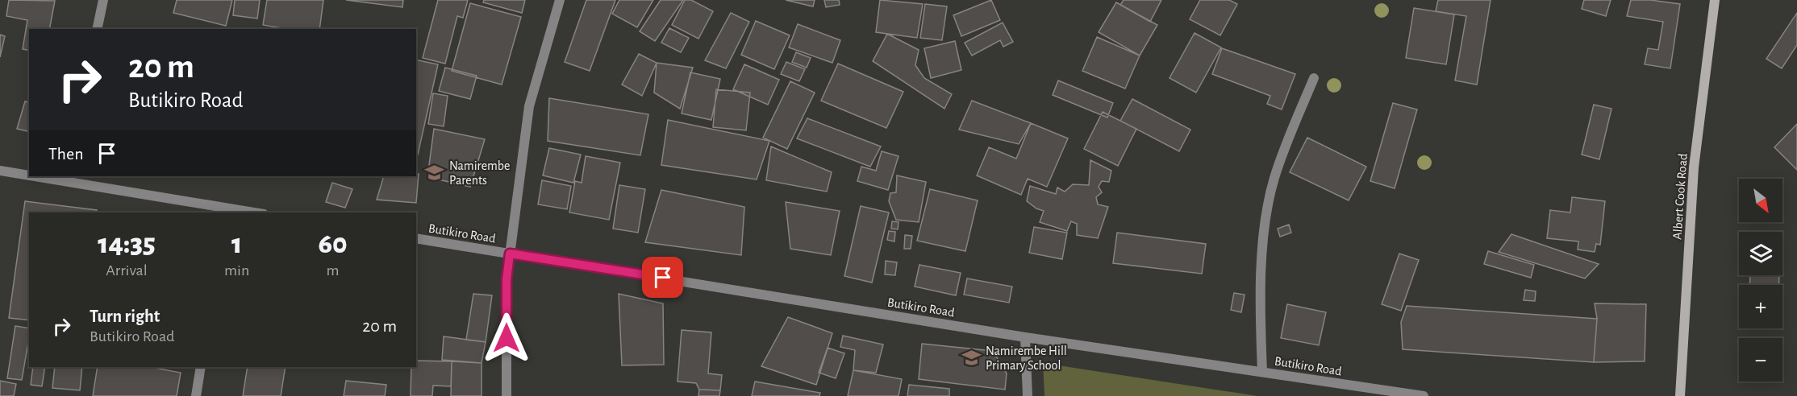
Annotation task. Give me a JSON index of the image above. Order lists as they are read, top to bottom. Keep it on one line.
{"streets":{"main road":["Albert Cook Road"],"street":["Butikiro Road"]},"places":{"school or university":["Namirembe Parents","Namirembe Hill Primary School"]},"north":"bottom right","page":{"turn":["20 m","Butikiro Road"],"then":"Then","map_buttons":["+","−"],"eta":["14:35","Arrival","1","min","60","m"],"list":[{"name":"Turn right","note":"Butikiro Road","value":"20 m"}]}}
